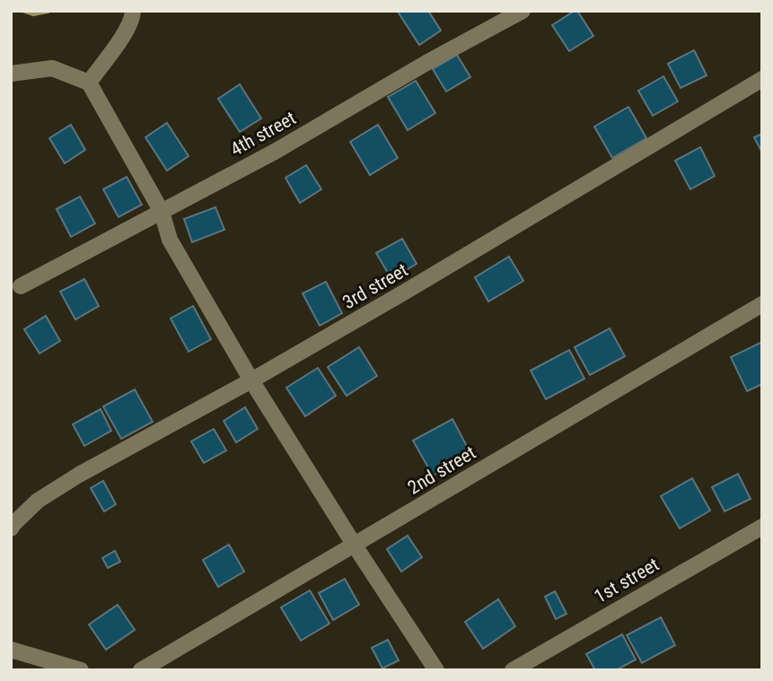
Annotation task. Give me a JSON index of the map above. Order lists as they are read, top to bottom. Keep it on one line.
{"streets":{"street":["4th street","3rd street","2nd street","1st street"]}}
